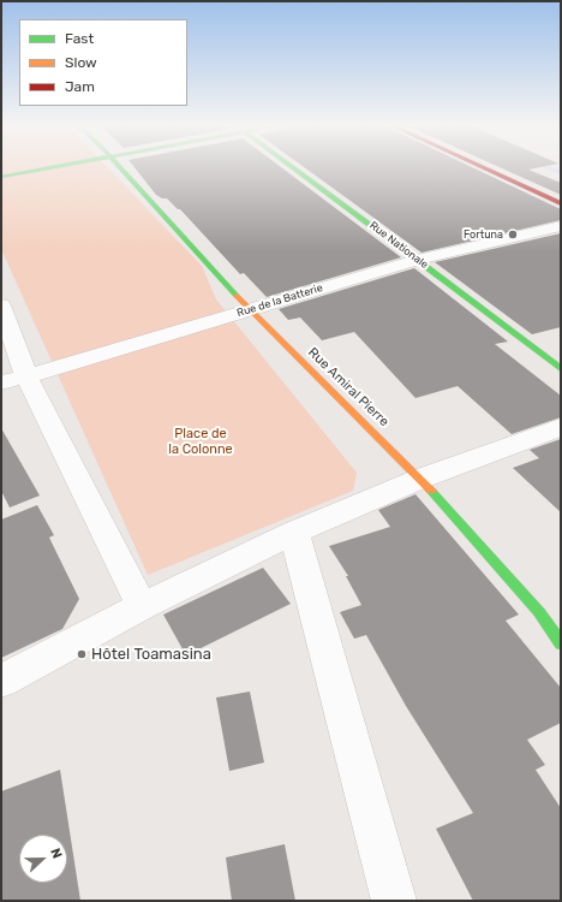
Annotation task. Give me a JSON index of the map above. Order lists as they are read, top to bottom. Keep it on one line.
{"streets":{"street":["Rue Nationale","Rue de la Batterie","Rue Amiral Pierre"]},"crossings":[["Rue Nationale","Rue de la Batterie"],["Rue de la Batterie","Rue Amiral Pierre"]],"parks":["Place de la Colonne"],"places":["Fortuna","Hôtel Toamasina"],"legend":["Fast","Slow","Jam"],"north":"right"}
